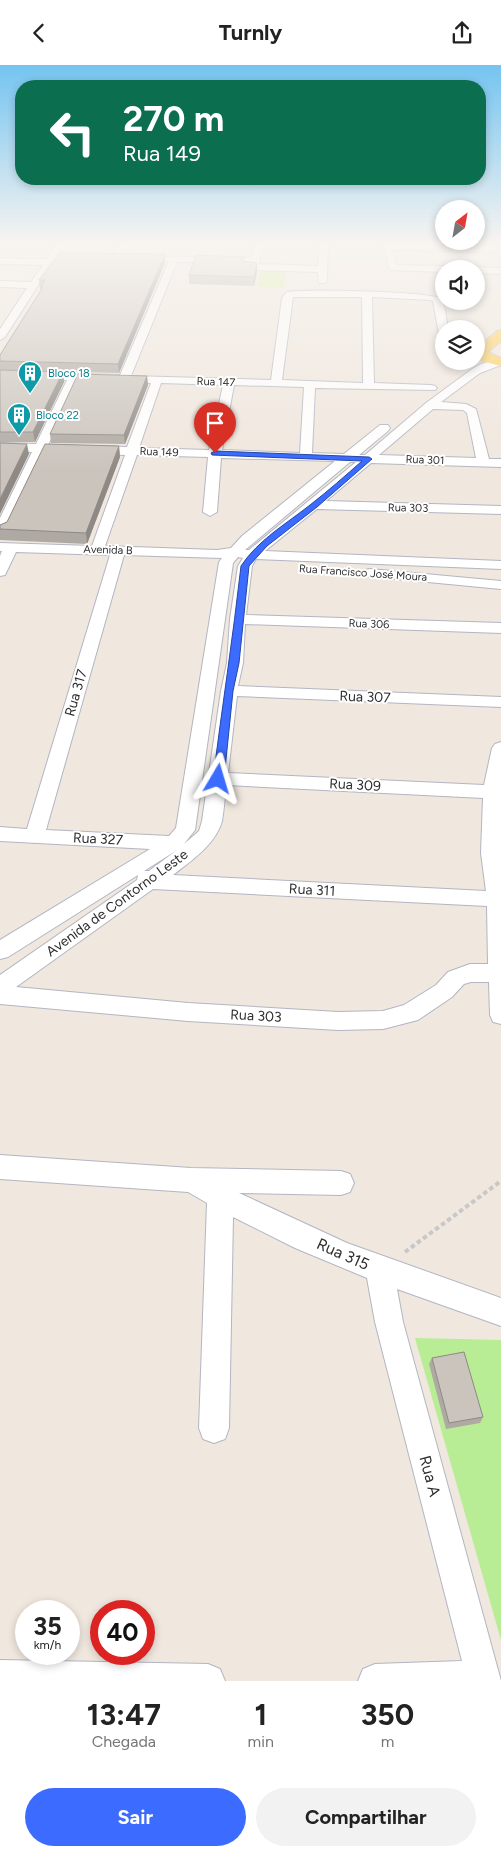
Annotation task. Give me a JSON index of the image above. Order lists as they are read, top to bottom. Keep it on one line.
{"streets":{"street":["Rua 147","Rua 149","Rua 301","Rua 303","Avenida B","Rua Francisco José Moura","Rua 306","Rua 317","Rua 307","Rua 309","Rua 327","Rua 311","Avenida de Contorno Leste","Rua 315","Rua A"]},"crossings":[["Rua 147","Rua 149"],["Rua 147","Rua 301"],["Rua 149","Rua 301"],["Avenida B","Rua Francisco José Moura"],["Avenida B","Rua 317"],["Avenida B","Avenida de Contorno Leste"],["Rua Francisco José Moura","Avenida de Contorno Leste"],["Rua 306","Avenida de Contorno Leste"],["Rua 317","Rua 327"],["Rua 307","Avenida de Contorno Leste"],["Rua 309","Avenida de Contorno Leste"],["Rua 327","Avenida de Contorno Leste"],["Rua 311","Avenida de Contorno Leste"],["Rua 315","Rua A"]],"places":{"building":["Bloco 18","Bloco 22"]},"north":"top right","page":{"header":"Turnly","turn":["270 m","Rua 149"],"speed":"35 km/h","limit":"40","eta":["13:47","Chegada","1","min","350","m"],"buttons":["Sair","Compartilhar"]}}
